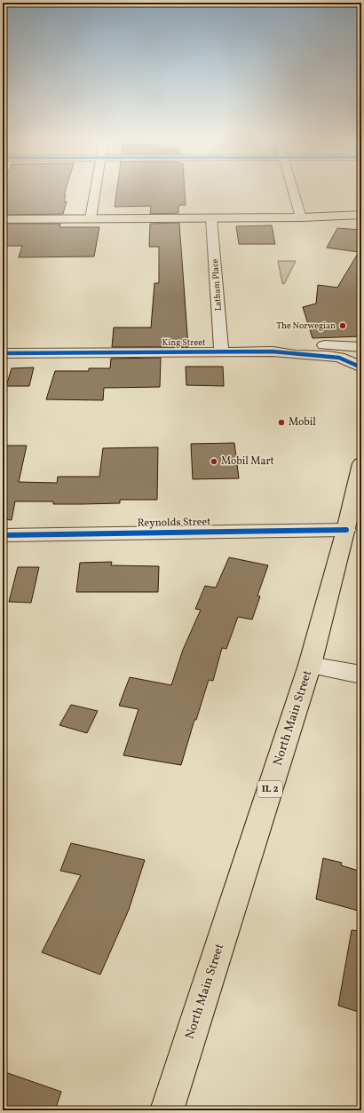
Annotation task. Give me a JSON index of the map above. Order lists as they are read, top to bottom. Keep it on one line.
{"streets":{"main road":["North Main Street","IL 2"],"street":["Latham Place","King Street","Reynolds Street"]},"crossings":[["Latham Place","King Street"],["Reynolds Street","North Main Street"]],"places":["The Norwegian","Mobil","Mobil Mart"]}
